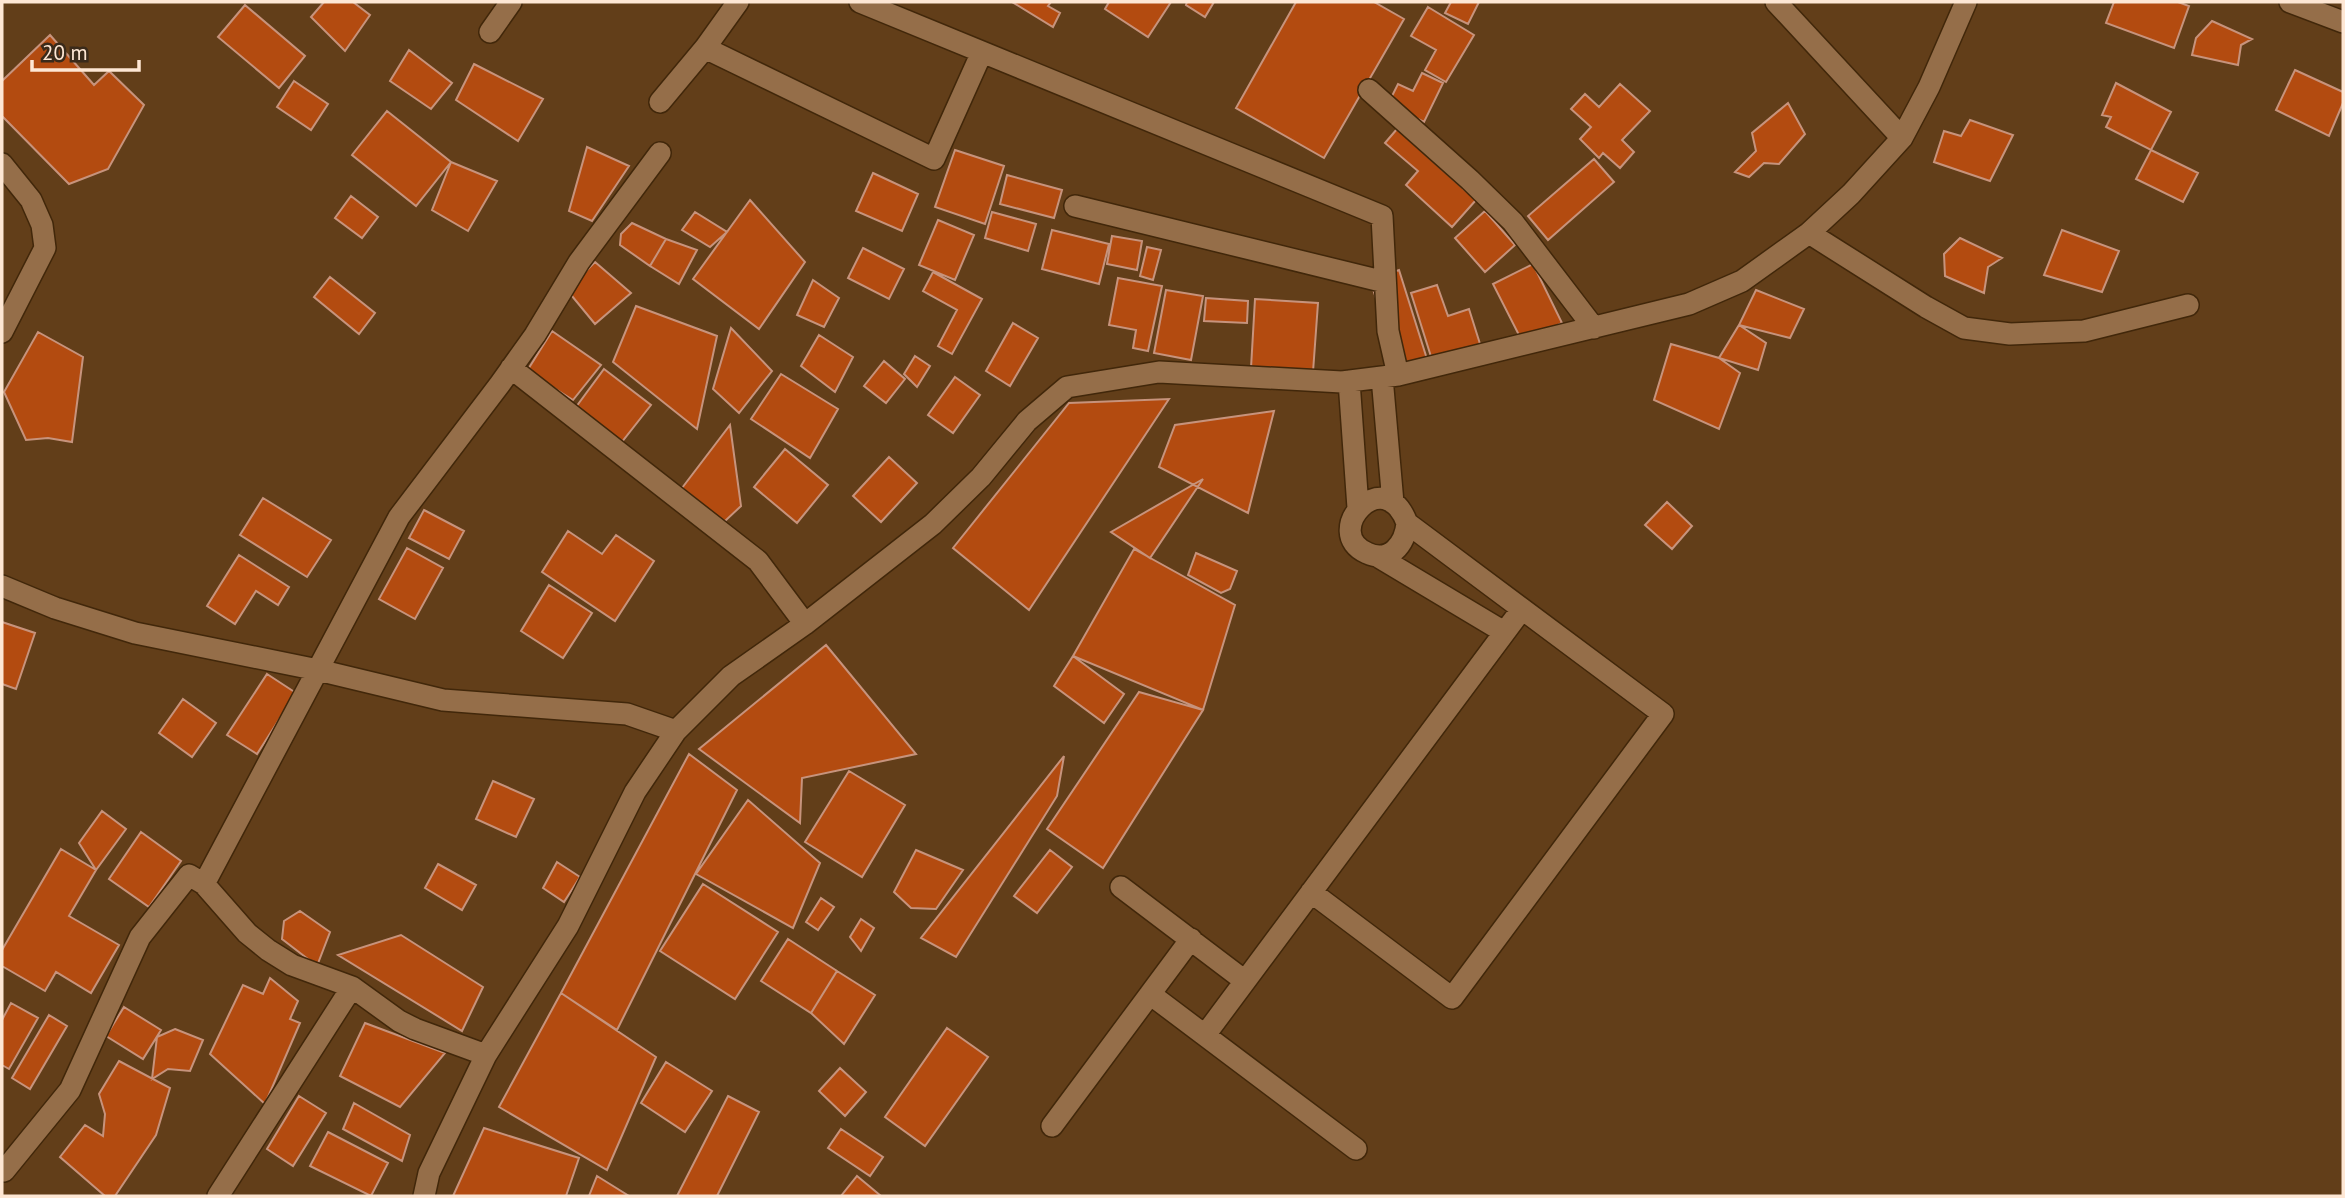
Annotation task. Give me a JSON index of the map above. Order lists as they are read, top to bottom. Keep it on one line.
{"scale_bar":"20 m"}
